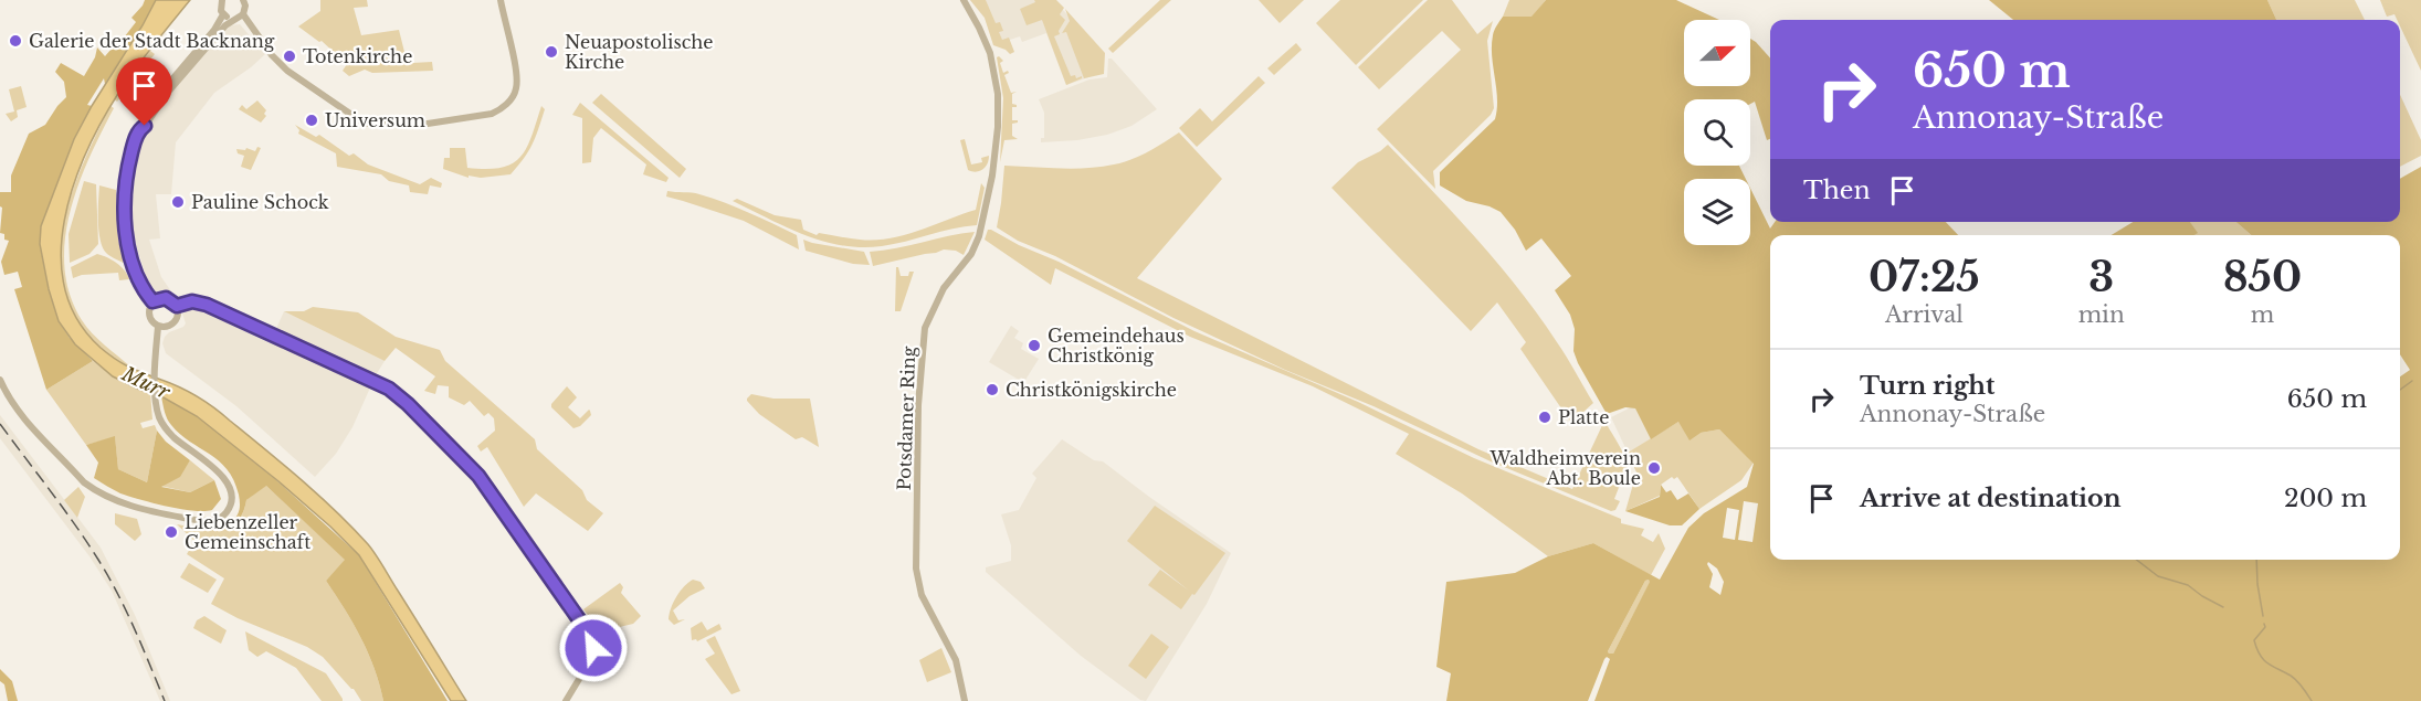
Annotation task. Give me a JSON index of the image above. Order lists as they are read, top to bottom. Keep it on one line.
{"streets":{"street":["Potsdamer Ring"]},"water":["Murr"],"places":["Galerie der Stadt Backnang","Neuapostolische Kirche","Totenkirche","Universum","Pauline Schock","Gemeindehaus Christkönig","Christkönigskirche","Platte","Waldheimverein Abt. Boule","Liebenzeller Gemeinschaft"],"north":"right","page":{"turn":["650 m","Annonay-Straße"],"then":"Then","eta":["07:25","Arrival","3","min","850","m"],"list":[{"name":"Turn right","note":"Annonay-Straße","value":"650 m"},{"name":"Arrive at destination","value":"200 m"}]}}
